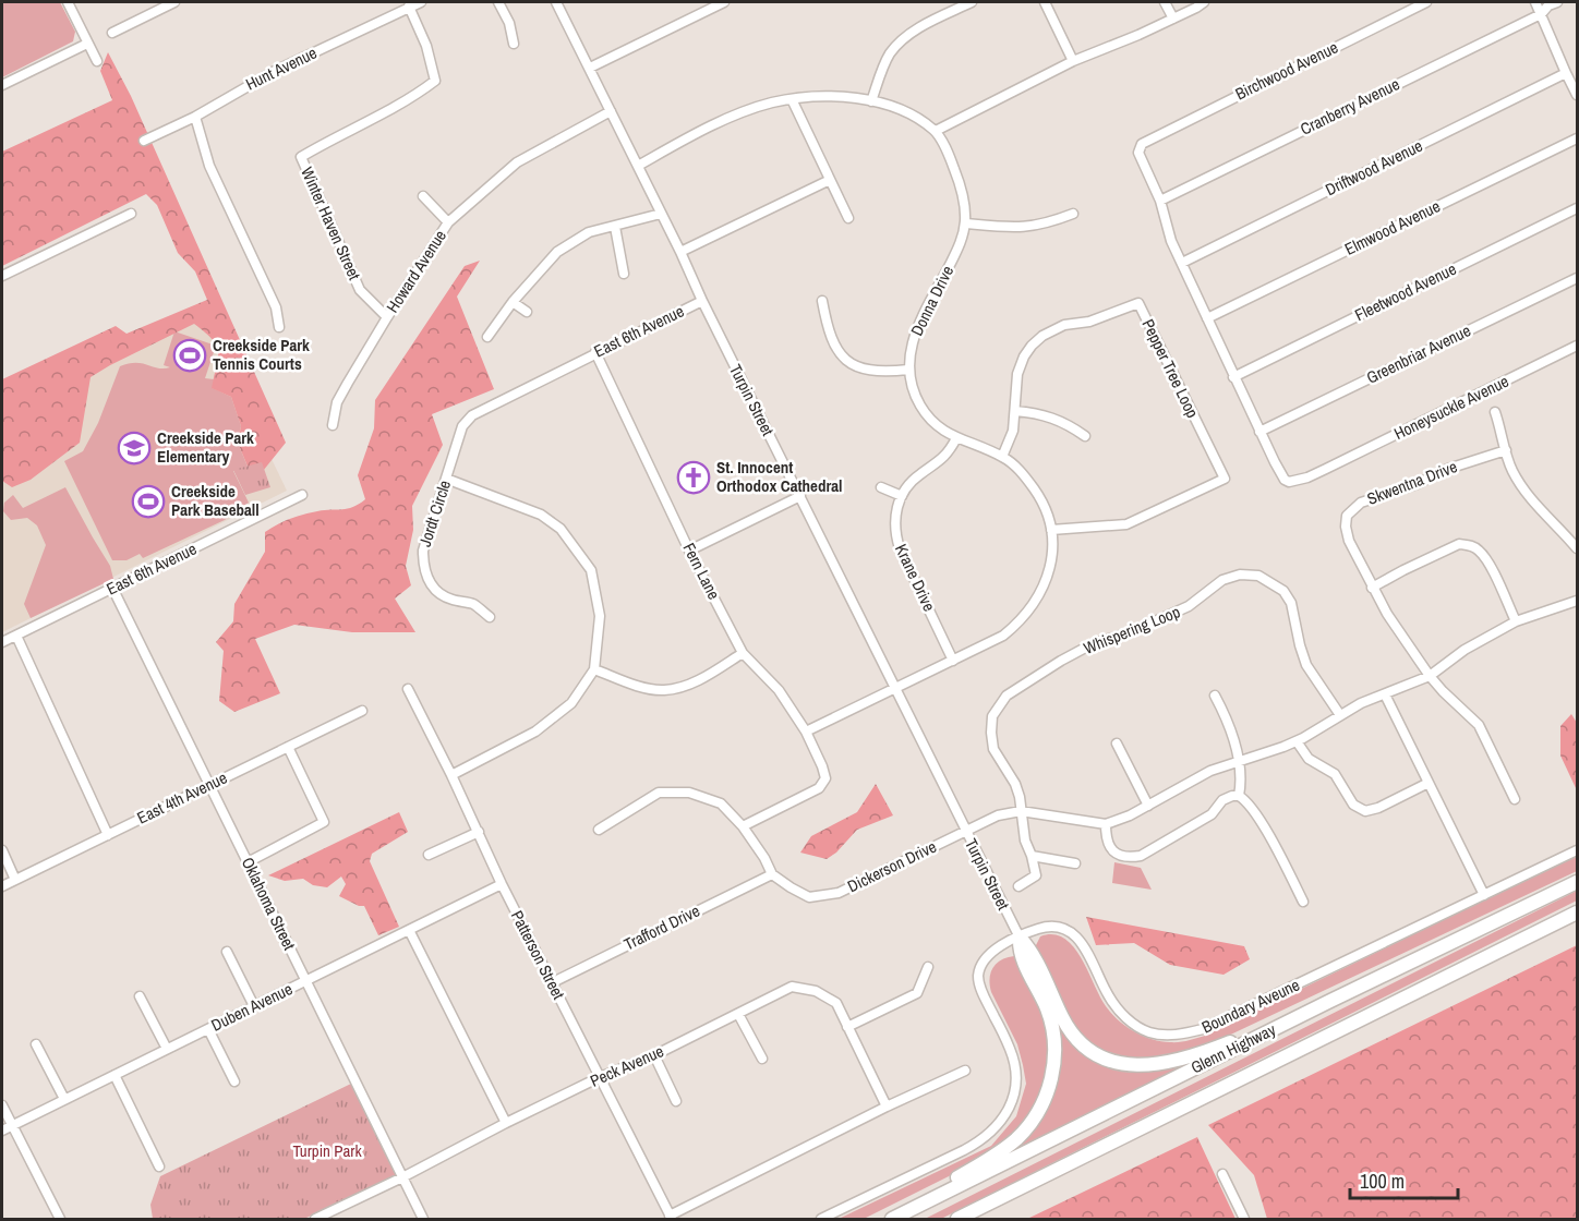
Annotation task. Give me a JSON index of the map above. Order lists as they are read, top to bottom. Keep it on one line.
{"streets":{"highway":["Glenn Highway"],"street":["Hunt Avenue","Birchwood Avenue","Cranberry Avenue","Driftwood Avenue","Winter Haven Street","Elmwood Avenue","Howard Avenue","Fleetwood Avenue","Donna Drive","East 6th Avenue","Greenbriar Avenue","Pepper Tree Loop","Turpin Street","Honeysuckle Avenue","Skwentna Drive","Jordt Circle","Fern Lane","Krane Drive","Whispering Loop","East 4th Avenue","Dickerson Drive","Oklahoma Street","Trafford Drive","Patterson Street","Boundary Aveune","Duben Avenue","Peck Avenue"]},"crossings":[["Hunt Avenue","Winter Haven Street"],["Birchwood Avenue","Cranberry Avenue"],["Winter Haven Street","Howard Avenue"],["Howard Avenue","Turpin Street"],["Donna Drive","Pepper Tree Loop"],["Donna Drive","Turpin Street"],["Donna Drive","Fern Lane"],["Donna Drive","Krane Drive"],["East 6th Avenue","Turpin Street"],["East 6th Avenue","Jordt Circle"],["East 6th Avenue","Fern Lane"],["East 6th Avenue","Oklahoma Street"],["Greenbriar Avenue","Honeysuckle Avenue"],["Pepper Tree Loop","Krane Drive"],["Turpin Street","Dickerson Drive"],["Turpin Street","Boundary Aveune"],["Fern Lane","Dickerson Drive"],["Whispering Loop","Dickerson Drive"],["East 4th Avenue","Oklahoma Street"],["Dickerson Drive","Trafford Drive"],["Oklahoma Street","Duben Avenue"],["Oklahoma Street","Peck Avenue"],["Trafford Drive","Patterson Street"],["Patterson Street","Duben Avenue"],["Patterson Street","Peck Avenue"]],"parks":["Turpin Park"],"places":{"sports":["Creekside Park Tennis Courts","Creekside Park Baseball"],"school or university":["Creekside Park Elementary"],"church":["St. Innocent Orthodox Cathedral"]},"scale_bar":"100 m"}
